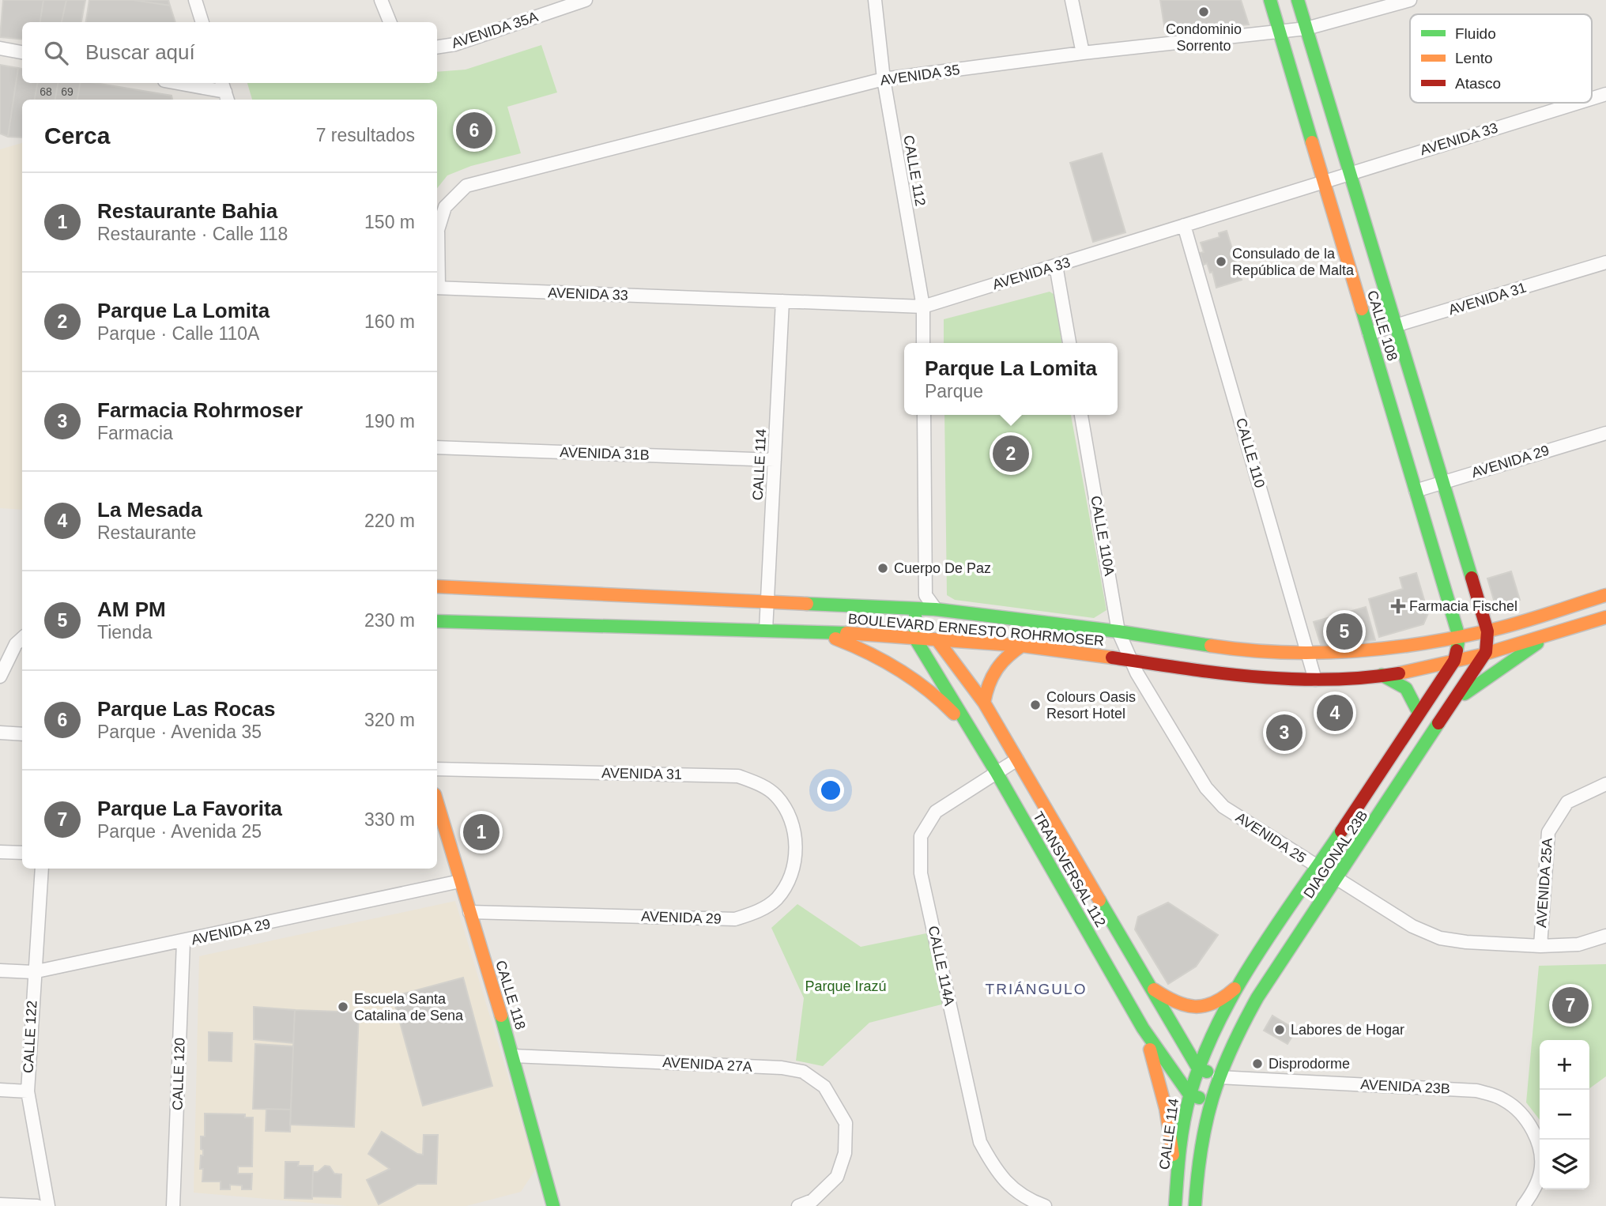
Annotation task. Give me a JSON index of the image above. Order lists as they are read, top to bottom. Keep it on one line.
{"streets":{"street":["AVENIDA 35A","AVENIDA 35","AVENIDA 33","CALLE 112","AVENIDA 31","CALLE 108","CALLE 110","AVENIDA 31B","AVENIDA 29","CALLE 114","CALLE 110A","BOULEVARD ERNESTO ROHRMOSER","AVENIDA 25","DIAGONAL 23B","TRANSVERSAL 112","AVENIDA 25A","CALLE 114A","CALLE 118","CALLE 122","AVENIDA 27A","CALLE 120","AVENIDA 23B"]},"crossings":[["AVENIDA 35","CALLE 112"],["AVENIDA 35","CALLE 108"],["AVENIDA 33","CALLE 112"],["AVENIDA 33","CALLE 108"],["AVENIDA 33","CALLE 110"],["AVENIDA 33","CALLE 114"],["AVENIDA 31","CALLE 108"],["AVENIDA 31","AVENIDA 29"],["CALLE 108","AVENIDA 29"],["CALLE 108","BOULEVARD ERNESTO ROHRMOSER"],["CALLE 108","DIAGONAL 23B"],["CALLE 110","BOULEVARD ERNESTO ROHRMOSER"],["AVENIDA 31B","CALLE 114"],["AVENIDA 29","CALLE 118"],["AVENIDA 29","CALLE 122"],["AVENIDA 29","CALLE 120"],["CALLE 114","BOULEVARD ERNESTO ROHRMOSER"],["CALLE 114","DIAGONAL 23B"],["CALLE 114","TRANSVERSAL 112"],["CALLE 110A","BOULEVARD ERNESTO ROHRMOSER"],["CALLE 110A","AVENIDA 25"],["BOULEVARD ERNESTO ROHRMOSER","AVENIDA 25"],["BOULEVARD ERNESTO ROHRMOSER","DIAGONAL 23B"],["BOULEVARD ERNESTO ROHRMOSER","TRANSVERSAL 112"],["AVENIDA 25","DIAGONAL 23B"],["AVENIDA 25","AVENIDA 25A"],["DIAGONAL 23B","TRANSVERSAL 112"],["DIAGONAL 23B","AVENIDA 23B"],["TRANSVERSAL 112","CALLE 114A"],["CALLE 118","AVENIDA 27A"]],"districts":["TRIÁNGULO"],"parks":["Parque Irazú"],"places":{"other":["Condominio Sorrento","Consulado de la República de Malta","Cuerpo De Paz","Colours Oasis Resort Hotel","Escuela Santa Catalina de Sena","Labores de Hogar","Disprodorme"],"health":["Farmacia Fischel"]},"house_numbers":["68","69"],"legend":["Fluido","Lento","Atasco"],"page":{"search":"Buscar aquí","heading":["Cerca","7 resultados"],"pins":["6","2","5","4","3","1","7"],"list":[{"mark":"1","name":"Restaurante Bahia","note":"Restaurante · Calle 118","value":"150 m"},{"mark":"2","name":"Parque La Lomita","note":"Parque · Calle 110A","value":"160 m"},{"mark":"3","name":"Farmacia Rohrmoser","note":"Farmacia","value":"190 m"},{"mark":"4","name":"La Mesada","note":"Restaurante","value":"220 m"},{"mark":"5","name":"AM PM","note":"Tienda","value":"230 m"},{"mark":"6","name":"Parque Las Rocas","note":"Parque · Avenida 35","value":"320 m"},{"mark":"7","name":"Parque La Favorita","note":"Parque · Avenida 25","value":"330 m"}],"popup":["Parque La Lomita","Parque"],"map_buttons":["+","−"]}}
